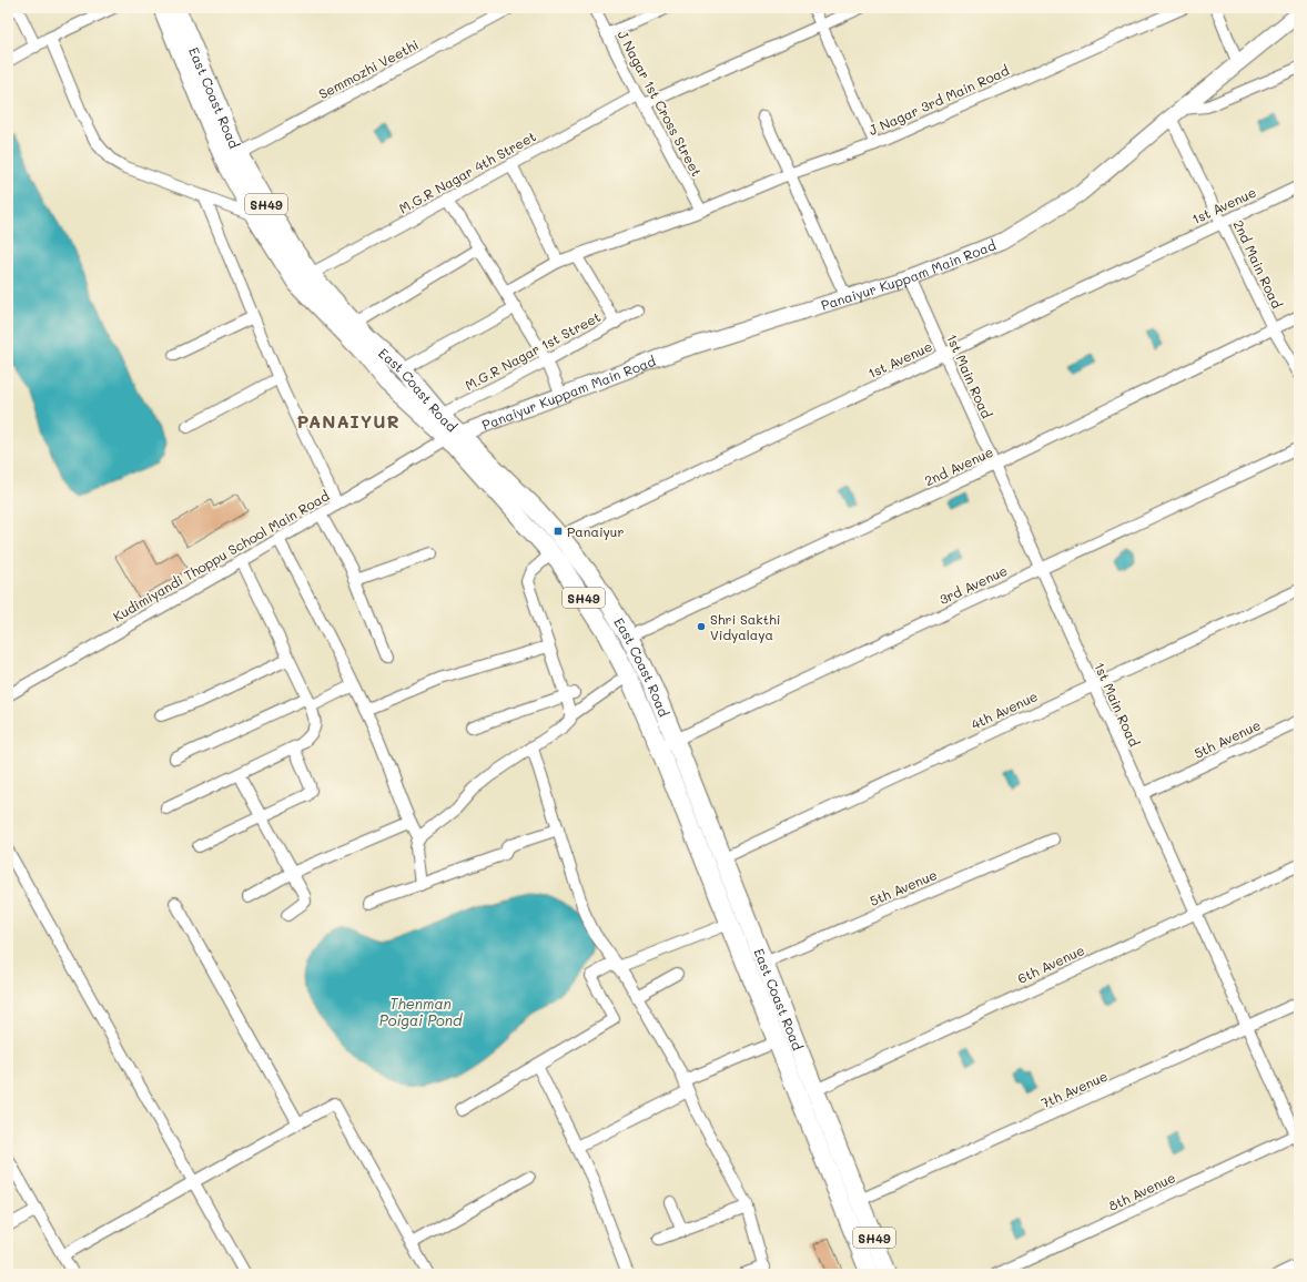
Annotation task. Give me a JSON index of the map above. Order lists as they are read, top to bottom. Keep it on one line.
{"streets":{"main road":["East Coast Road","SH49"],"street":["Semmozhi Veethi","J Nagar 3rd Main Road","J Nagar 1st Cross Street","M.G.R Nagar 4th Street","1st Avenue","2nd Main Road","Panaiyur Kuppam Main Road","M.G.R Nagar 1st Street","1st Main Road","2nd Avenue","Kudimiyandi Thoppu School Main Road","3rd Avenue","4th Avenue","5th Avenue","6th Avenue","7th Avenue","8th Avenue"]},"crossings":[["Semmozhi Veethi","East Coast Road"],["East Coast Road","M.G.R Nagar 4th Street"],["East Coast Road","1st Avenue"],["East Coast Road","Panaiyur Kuppam Main Road"],["East Coast Road","M.G.R Nagar 1st Street"],["East Coast Road","2nd Avenue"],["East Coast Road","Kudimiyandi Thoppu School Main Road"],["East Coast Road","3rd Avenue"],["East Coast Road","4th Avenue"],["East Coast Road","5th Avenue"],["East Coast Road","6th Avenue"],["East Coast Road","7th Avenue"],["J Nagar 3rd Main Road","J Nagar 1st Cross Street"],["J Nagar 1st Cross Street","M.G.R Nagar 4th Street"],["1st Avenue","2nd Main Road"],["1st Avenue","1st Main Road"],["2nd Main Road","Panaiyur Kuppam Main Road"],["2nd Main Road","2nd Avenue"],["Panaiyur Kuppam Main Road","1st Main Road"],["Panaiyur Kuppam Main Road","Kudimiyandi Thoppu School Main Road"],["1st Main Road","2nd Avenue"],["1st Main Road","3rd Avenue"],["1st Main Road","4th Avenue"],["1st Main Road","5th Avenue"],["1st Main Road","6th Avenue"],["1st Main Road","7th Avenue"],["1st Main Road","8th Avenue"]],"districts":["PANAIYUR"],"water":["Thenman Poigai Pond"],"places":{"transit":["Panaiyur"],"other":["Shri Sakthi Vidyalaya"]}}
